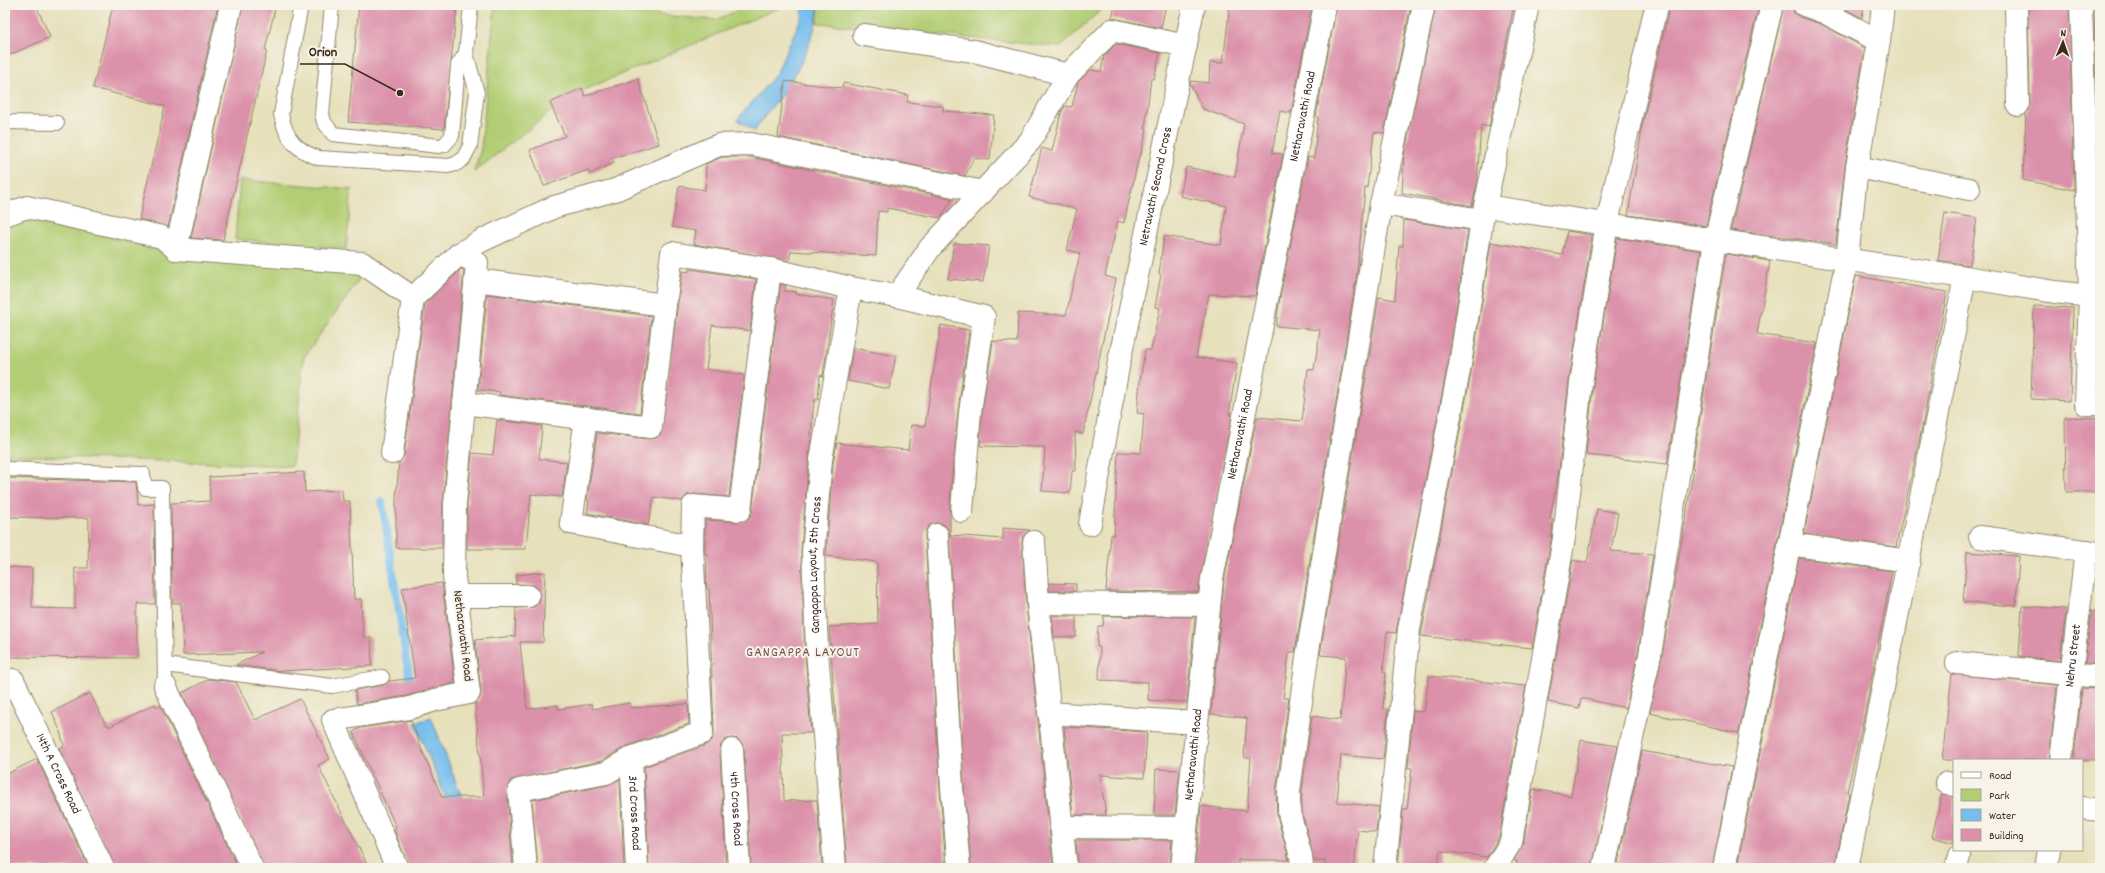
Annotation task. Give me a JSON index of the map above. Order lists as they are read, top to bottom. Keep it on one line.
{"streets":{"street":["Netharavathi Road","Netravathi Second Cross","Gangappa Layout, 5th Cross","Nehru Street","14th A Cross Road","4th Cross Road","3rd Cross Road"]},"districts":["GANGAPPA LAYOUT"],"places":["Orion"],"legend":["Road","Park","Water","Building"],"north":"top"}
